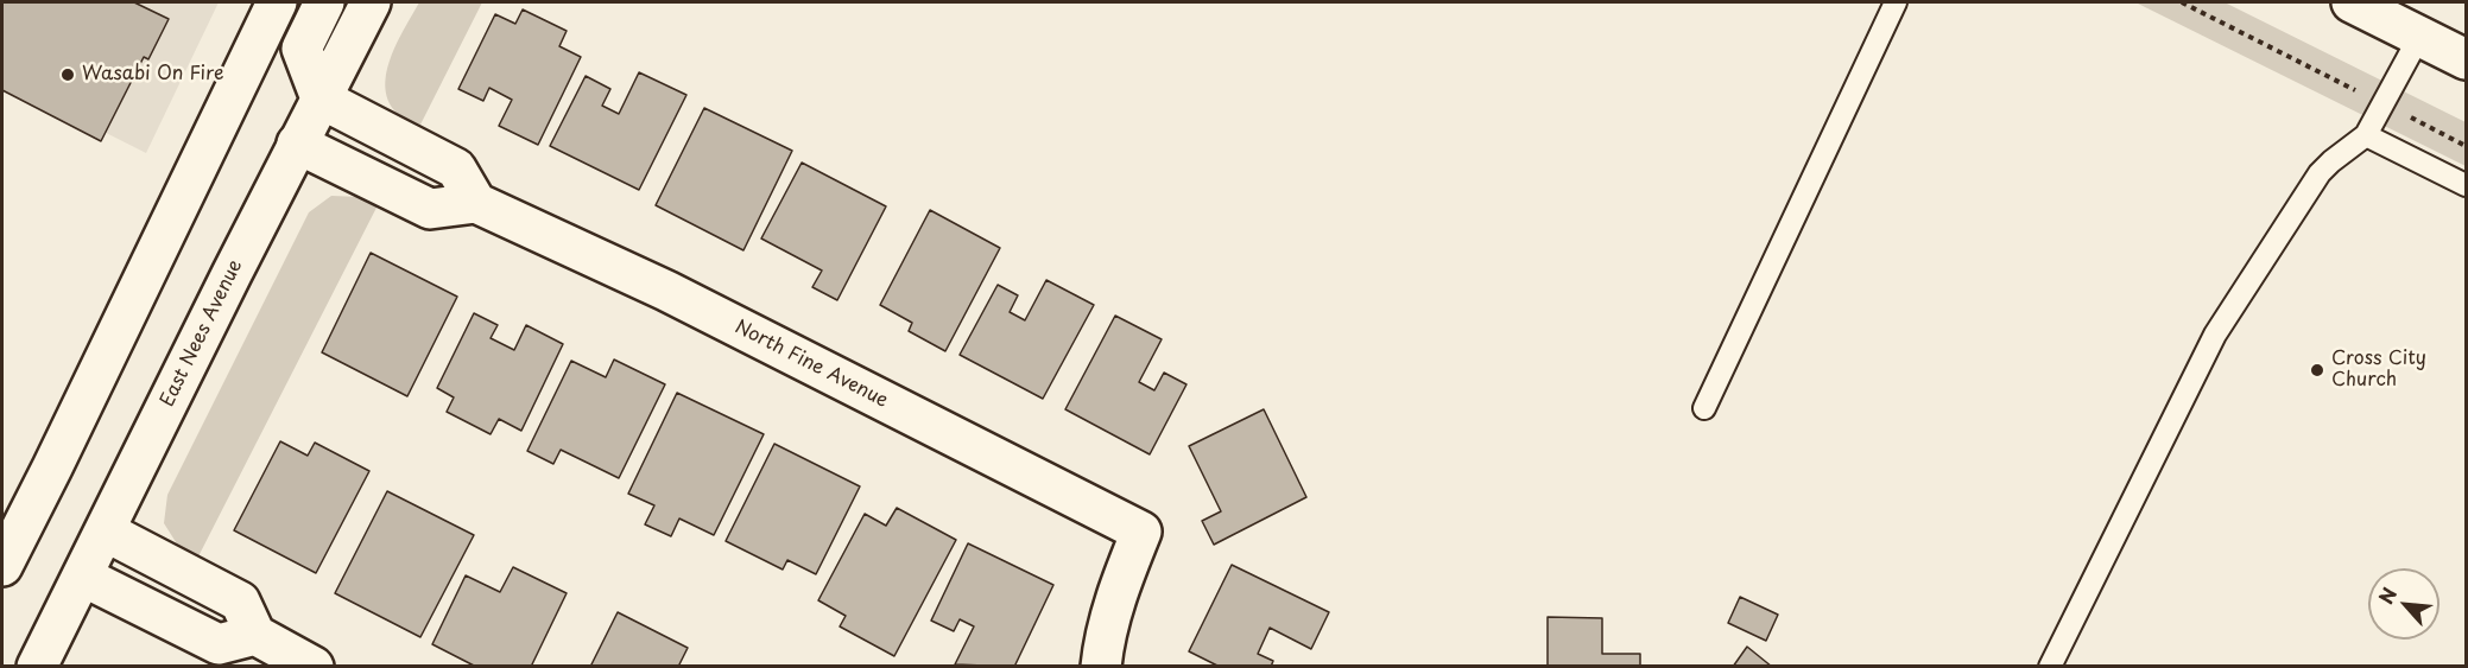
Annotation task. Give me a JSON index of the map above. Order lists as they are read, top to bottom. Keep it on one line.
{"streets":{"street":["East Nees Avenue","North Fine Avenue"]},"places":["Wasabi On Fire","Cross City Church"],"north":"top left"}
